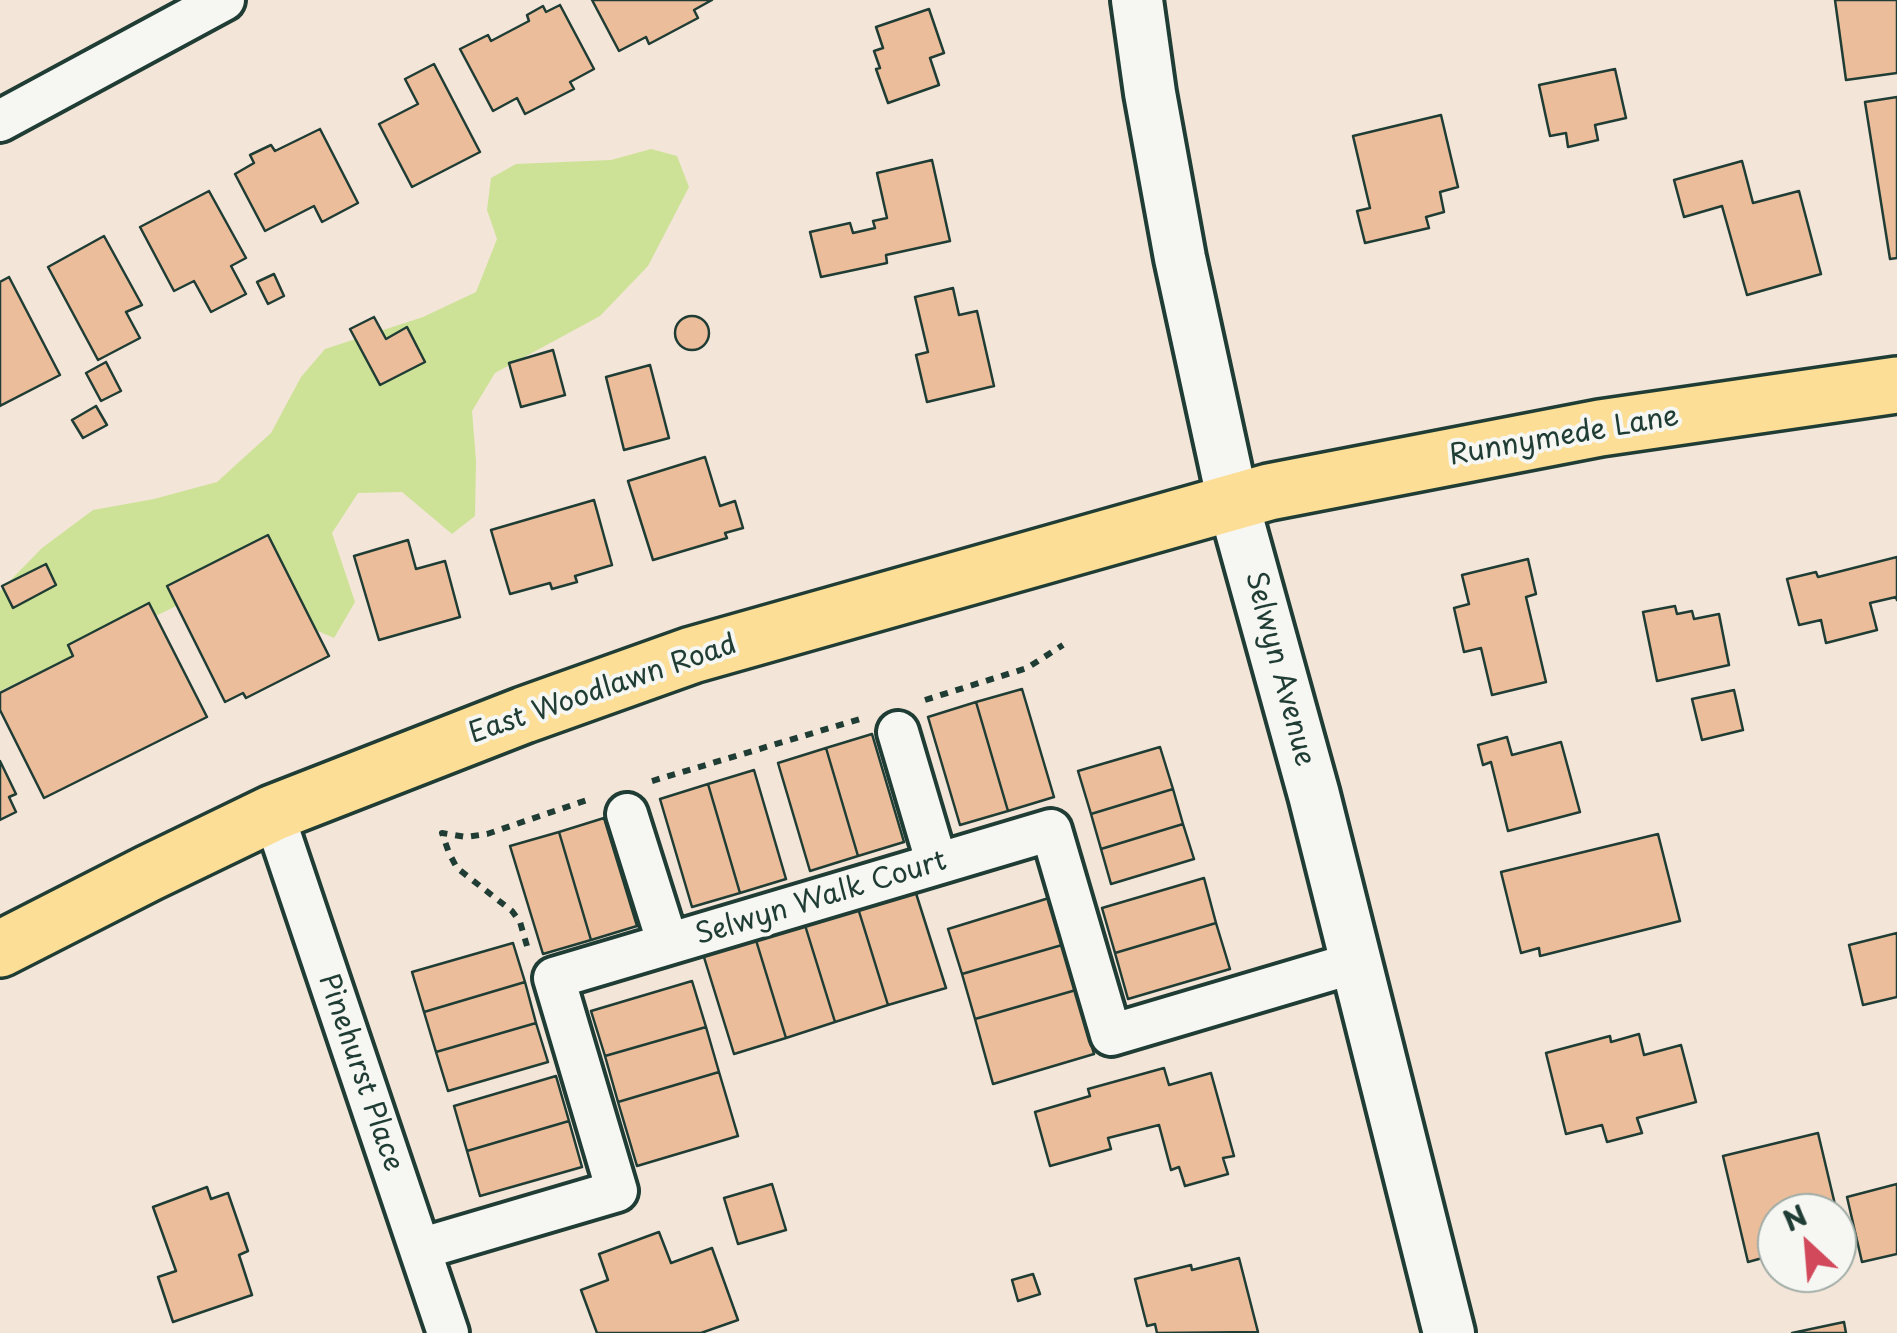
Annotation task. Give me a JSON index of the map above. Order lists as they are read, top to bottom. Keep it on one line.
{"streets":{"main road":["Runnymede Lane","East Woodlawn Road"],"street":["Selwyn Avenue","Selwyn Walk Court","Pinehurst Place"]},"crossings":[["Runnymede Lane","Selwyn Avenue"],["Runnymede Lane","East Woodlawn Road"],["Selwyn Avenue","East Woodlawn Road"],["Selwyn Avenue","Selwyn Walk Court"],["East Woodlawn Road","Pinehurst Place"]],"north":"top left"}
